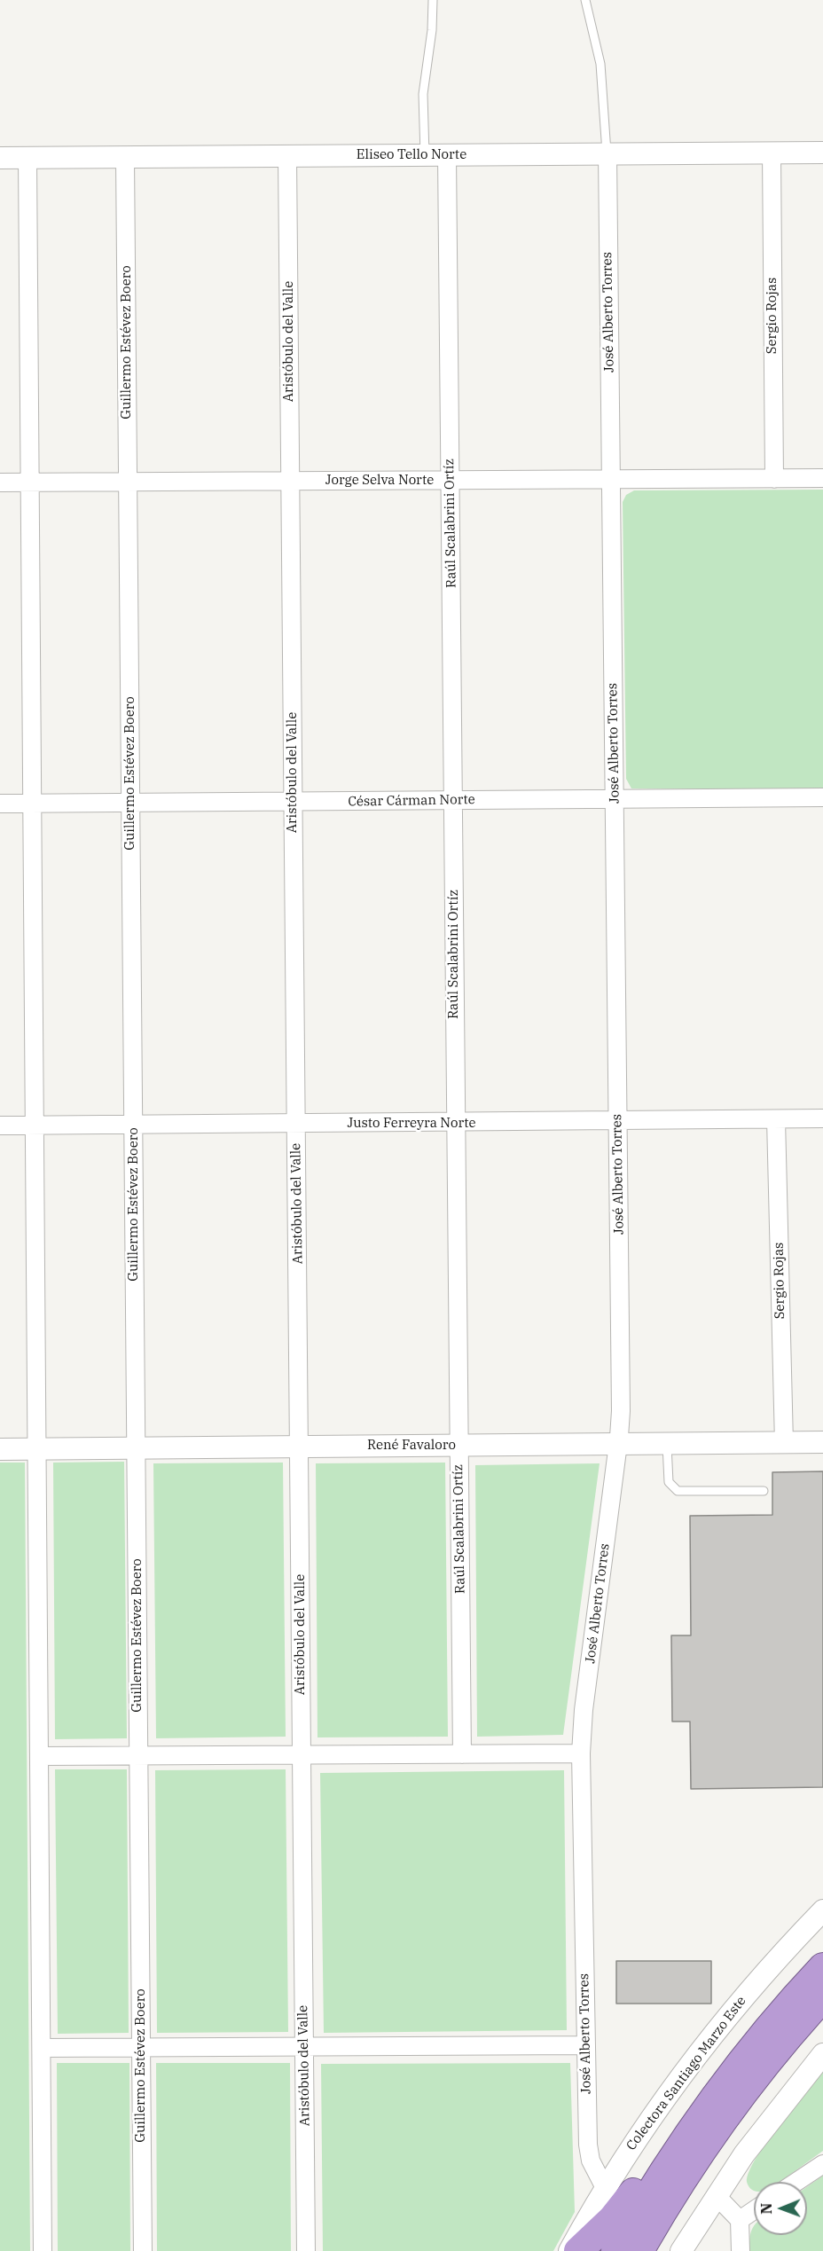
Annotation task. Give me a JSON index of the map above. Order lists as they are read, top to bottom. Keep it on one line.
{"streets":{"street":["Eliseo Tello Norte","José Alberto Torres","Sergio Rojas","Aristóbulo del Valle","Guillermo Estévez Boero","Jorge Selva Norte","Raúl Scalabrini Ortíz","César Cárman Norte","Justo Ferreyra Norte","René Favaloro","Colectora Santiago Marzo Este"]},"crossings":[["Eliseo Tello Norte","José Alberto Torres"],["Eliseo Tello Norte","Sergio Rojas"],["Eliseo Tello Norte","Aristóbulo del Valle"],["Eliseo Tello Norte","Guillermo Estévez Boero"],["Eliseo Tello Norte","Raúl Scalabrini Ortíz"],["José Alberto Torres","Jorge Selva Norte"],["José Alberto Torres","César Cárman Norte"],["José Alberto Torres","Justo Ferreyra Norte"],["José Alberto Torres","René Favaloro"],["José Alberto Torres","Colectora Santiago Marzo Este"],["Sergio Rojas","Jorge Selva Norte"],["Sergio Rojas","Justo Ferreyra Norte"],["Sergio Rojas","René Favaloro"],["Aristóbulo del Valle","Jorge Selva Norte"],["Aristóbulo del Valle","César Cárman Norte"],["Aristóbulo del Valle","Justo Ferreyra Norte"],["Aristóbulo del Valle","René Favaloro"],["Guillermo Estévez Boero","Jorge Selva Norte"],["Guillermo Estévez Boero","César Cárman Norte"],["Guillermo Estévez Boero","Justo Ferreyra Norte"],["Guillermo Estévez Boero","René Favaloro"],["Jorge Selva Norte","Raúl Scalabrini Ortíz"],["Raúl Scalabrini Ortíz","César Cárman Norte"],["Raúl Scalabrini Ortíz","Justo Ferreyra Norte"],["Raúl Scalabrini Ortíz","René Favaloro"]],"north":"left"}
